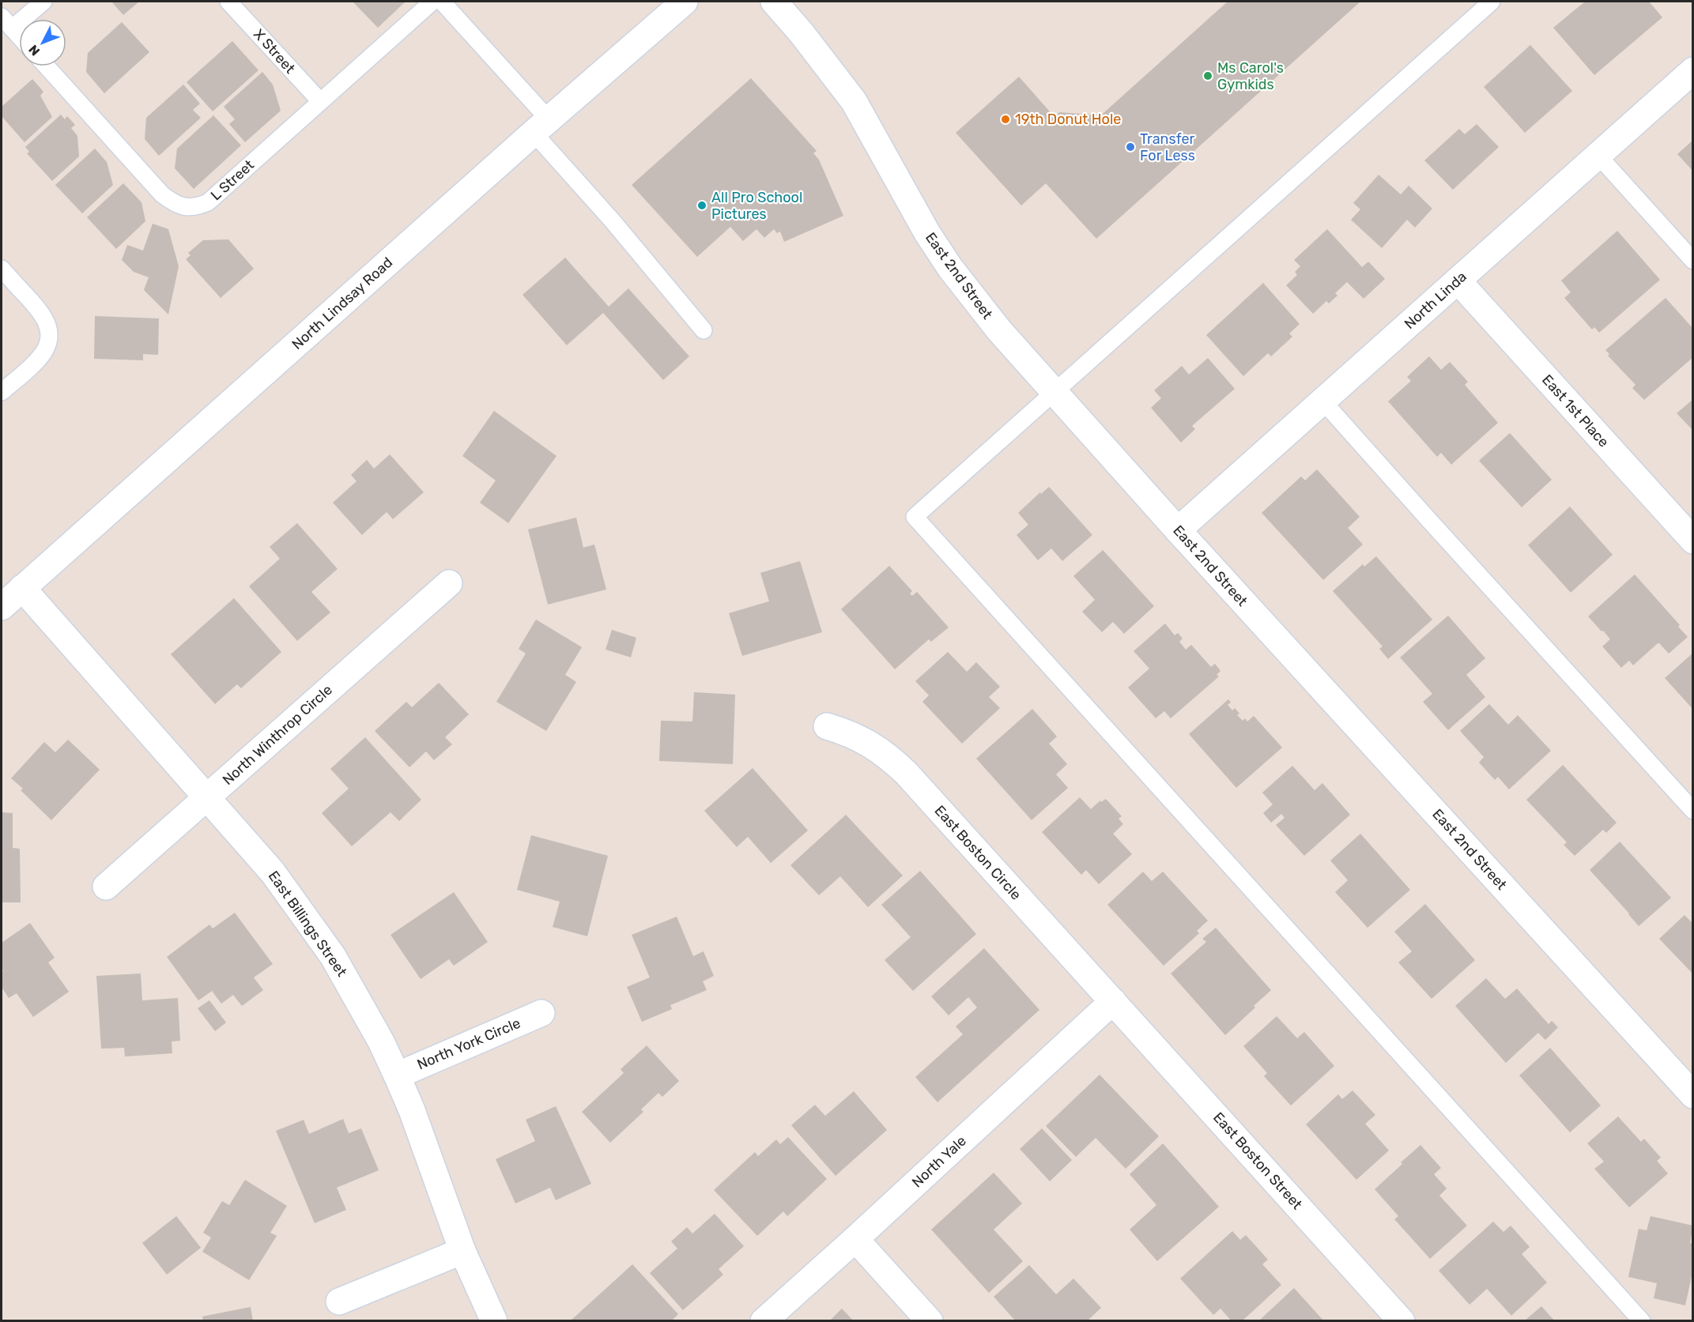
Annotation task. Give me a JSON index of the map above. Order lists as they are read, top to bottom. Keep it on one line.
{"streets":{"street":["East 2nd Street","North Linda","North Lindsay Road","East 1st Place","North Winthrop Circle","East Boston Circle","East Billings Street","North York Circle","East Boston Street","North Yale"],"lane":["X Street","L Street"]},"crossings":[["X Street","L Street"],["East 2nd Street","North Linda"],["North Linda","East 1st Place"],["North Lindsay Road","East Billings Street"],["North Winthrop Circle","East Billings Street"],["East Boston Circle","East Boston Street"],["East Boston Circle","North Yale"],["East Billings Street","North York Circle"],["East Boston Street","North Yale"]],"places":["Ms Carol's Gymkids","19th Donut Hole","Transfer For Less","All Pro School Pictures"],"north":"bottom left"}
